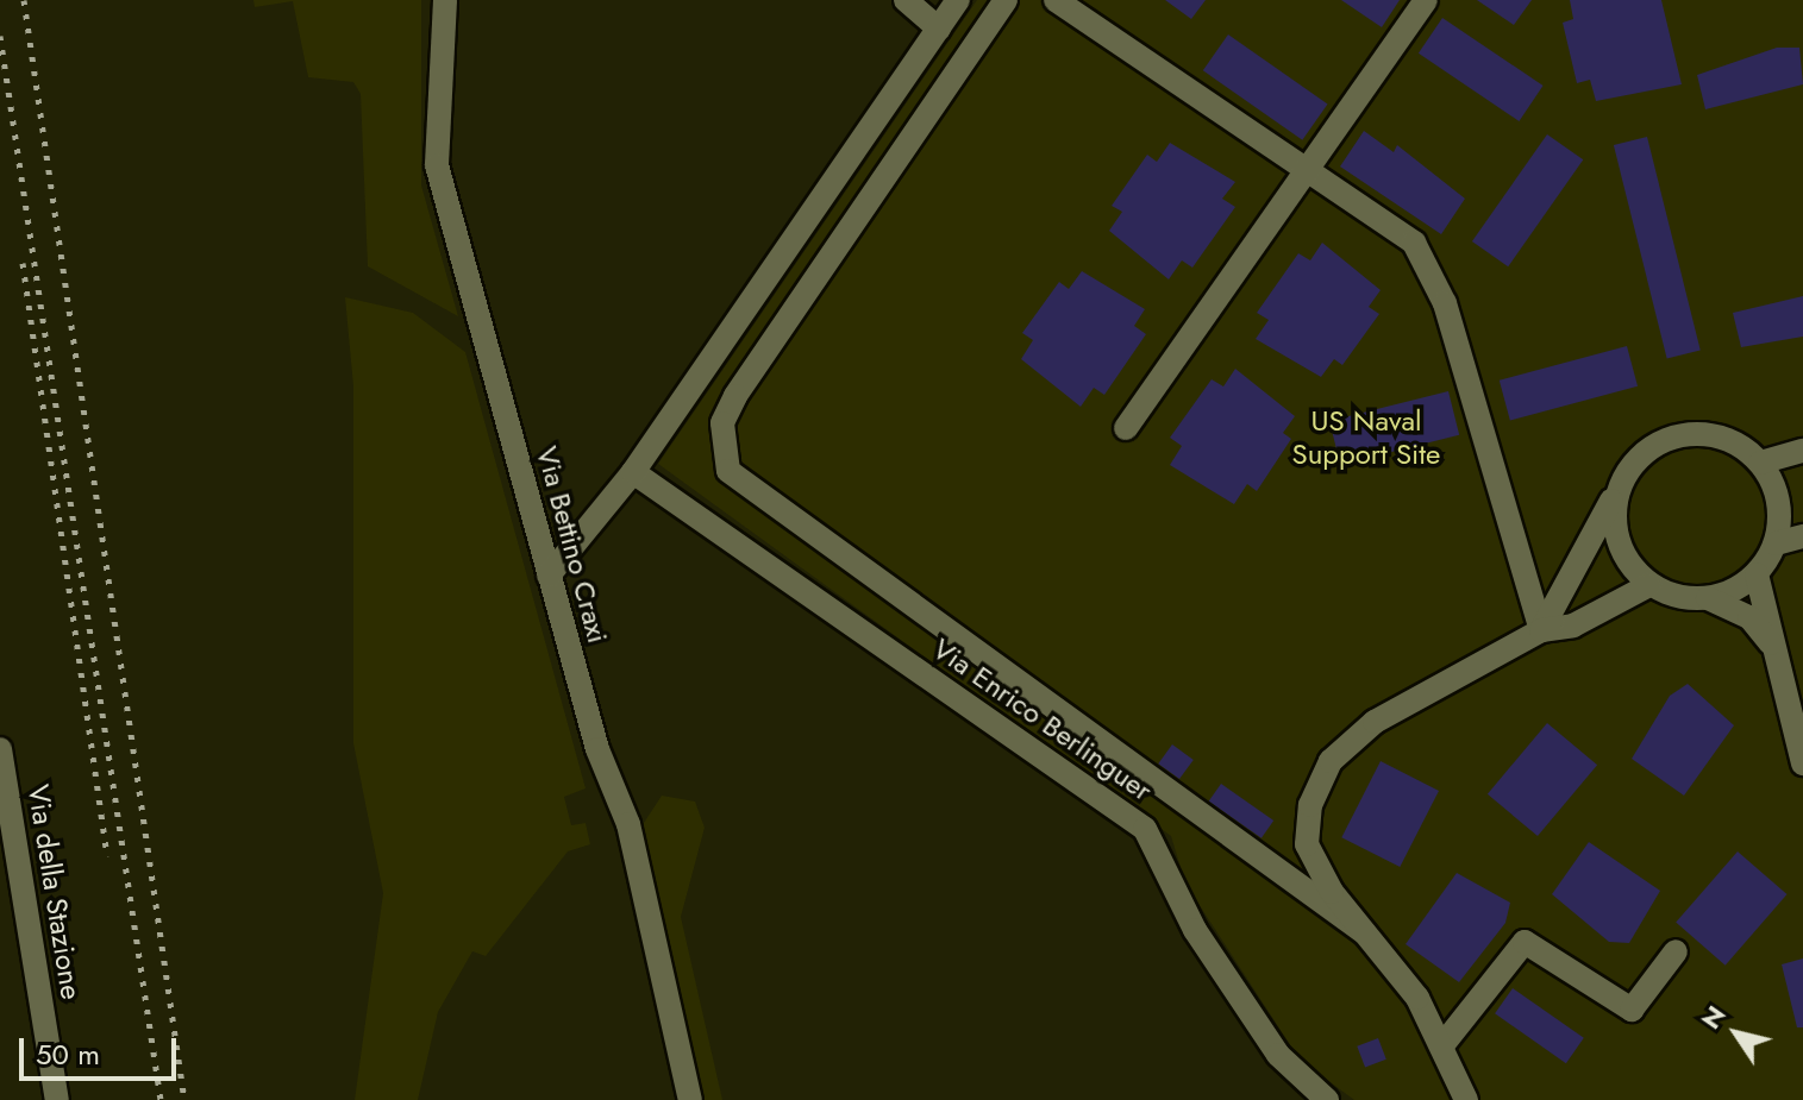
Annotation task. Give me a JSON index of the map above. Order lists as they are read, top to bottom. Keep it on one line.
{"streets":{"street":["Via Bettino Craxi","Via Enrico Berlinguer","Via della Stazione"]},"parks":["US Naval Support Site"],"scale_bar":"50 m","north":"top left"}
